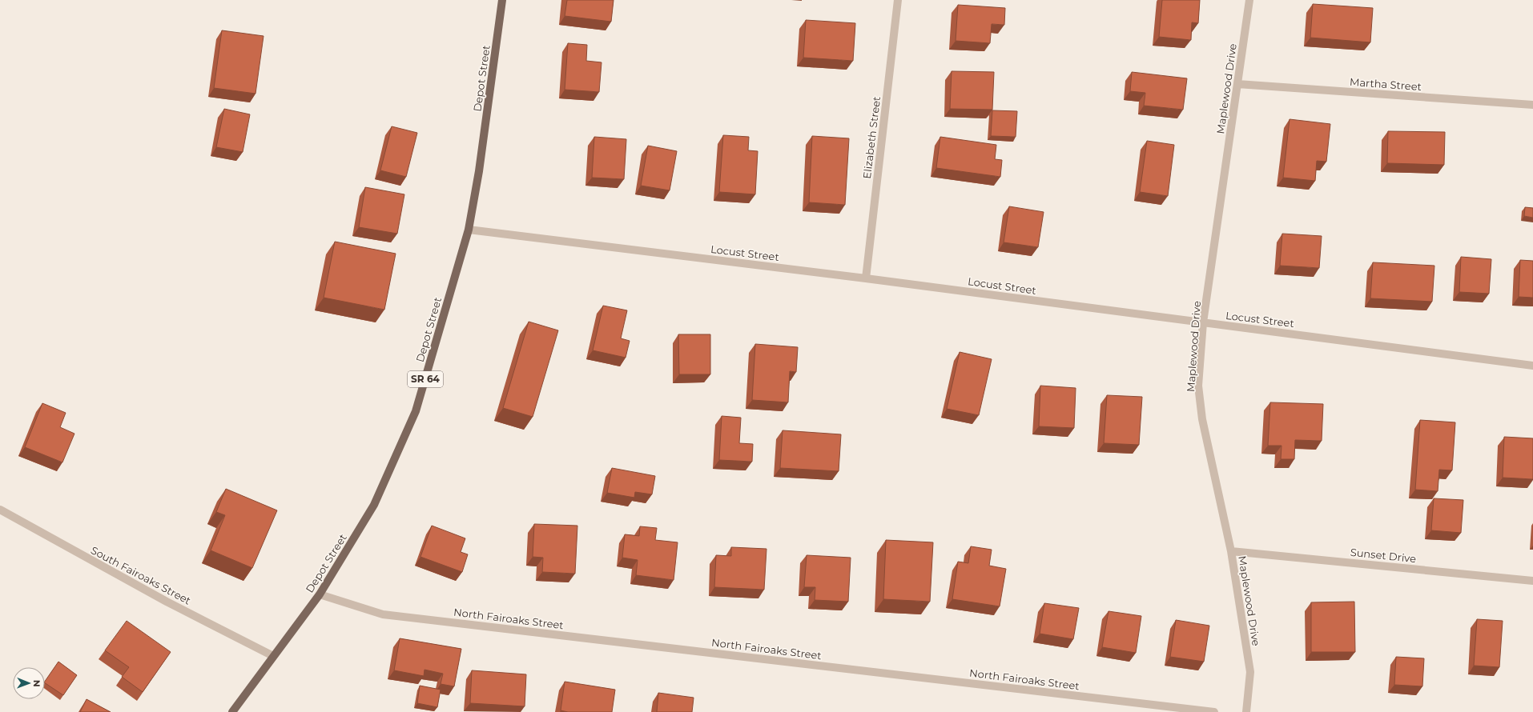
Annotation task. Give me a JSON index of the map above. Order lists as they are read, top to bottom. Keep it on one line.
{"streets":{"main road":["Depot Street","SR 64"],"street":["Martha Street","Maplewood Drive","Elizabeth Street","Locust Street","Sunset Drive","South Fairoaks Street","North Fairoaks Street"]},"crossings":[["Depot Street","Locust Street"],["Depot Street","South Fairoaks Street"],["Depot Street","North Fairoaks Street"],["Martha Street","Maplewood Drive"],["Maplewood Drive","Locust Street"],["Maplewood Drive","Sunset Drive"],["Elizabeth Street","Locust Street"]],"north":"right"}
